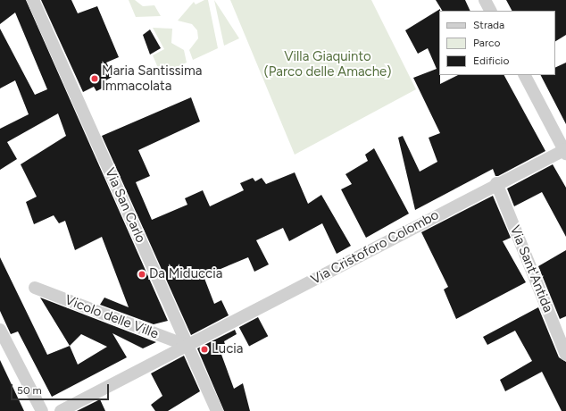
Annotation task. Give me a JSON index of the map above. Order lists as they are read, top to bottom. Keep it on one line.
{"streets":{"street":["Via San Carlo","Via Cristoforo Colombo","Via Sant'Antida","Vicolo delle Ville"]},"crossings":[["Via San Carlo","Via Cristoforo Colombo"],["Via San Carlo","Vicolo delle Ville"],["Via Cristoforo Colombo","Via Sant'Antida"],["Via Cristoforo Colombo","Vicolo delle Ville"]],"parks":["Villa Giaquinto (Parco delle Amache)"],"places":["Maria Santissima Immacolata","Da Miduccia","Lucia"],"legend":["Strada","Parco","Edificio"],"scale_bar":"50 m"}
